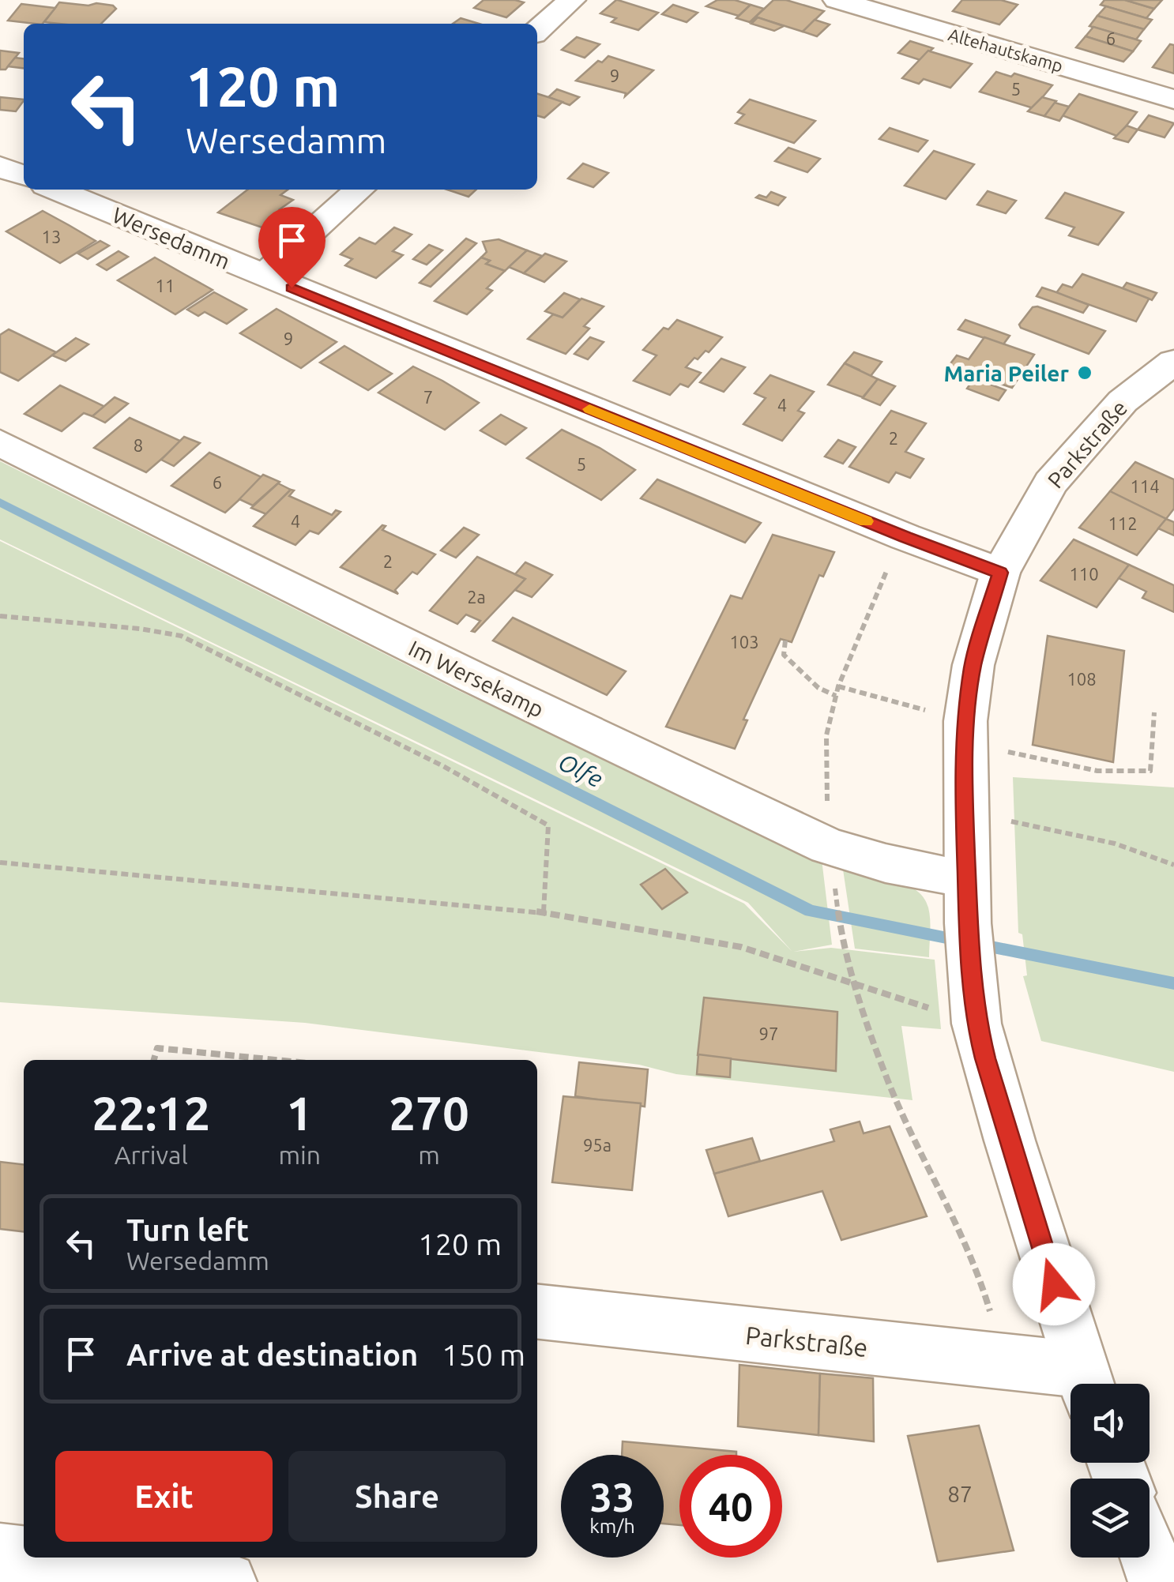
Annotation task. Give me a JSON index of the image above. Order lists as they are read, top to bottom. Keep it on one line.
{"streets":{"street":["Altehautskamp","Wersedamm","Parkstraße","Im Wersekamp"]},"crossings":[["Wersedamm","Parkstraße"],["Parkstraße","Im Wersekamp"]],"water":["Olfe"],"places":["Maria Peiler"],"house_numbers":["6","9","5","13","11","9","7","4","2","8","5","6","114","4","112","2","110","2a","103","108","97","95a","87"],"page":{"turn":["120 m","Wersedamm"],"eta":["22:12","Arrival","1","min","270","m"],"list":[{"name":"Turn left","note":"Wersedamm","value":"120 m"},{"name":"Arrive at destination","value":"150 m"}],"buttons":["Exit","Share"],"speed":"33 km/h","limit":"40"}}
